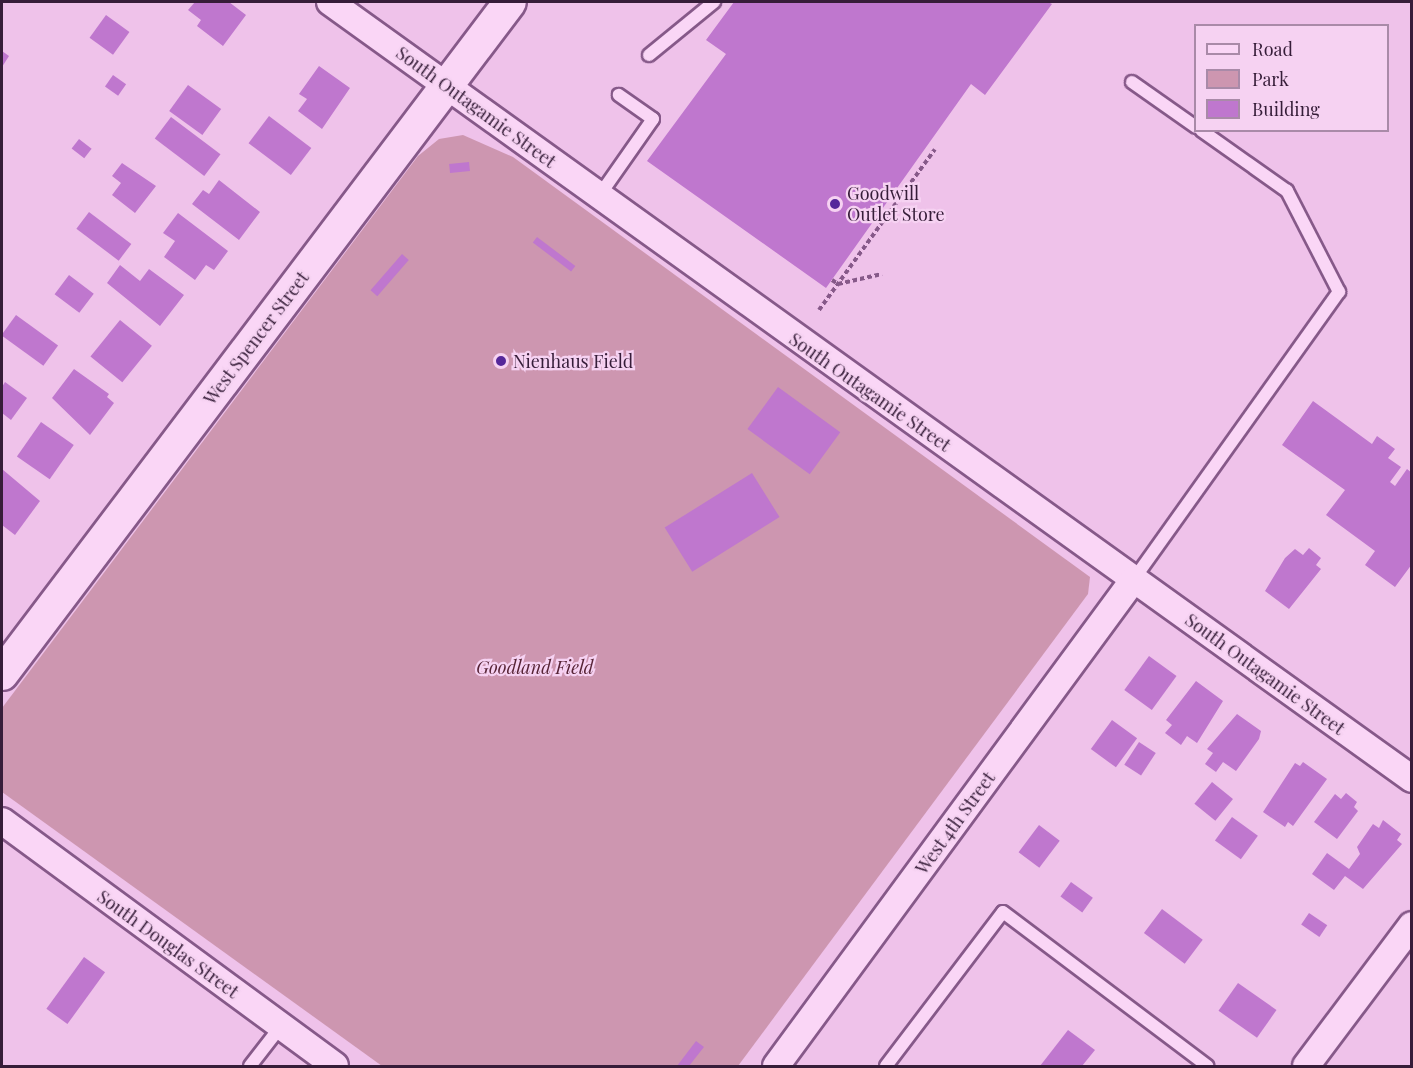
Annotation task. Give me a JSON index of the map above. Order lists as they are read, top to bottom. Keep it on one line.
{"streets":{"street":["South Outagamie Street","West Spencer Street","West 4th Street","South Douglas Street"]},"crossings":[["South Outagamie Street","West Spencer Street"],["South Outagamie Street","West 4th Street"]],"parks":["Goodland Field"],"places":["Goodwill Outlet Store","Nienhaus Field"],"legend":["Road","Park","Building"]}
